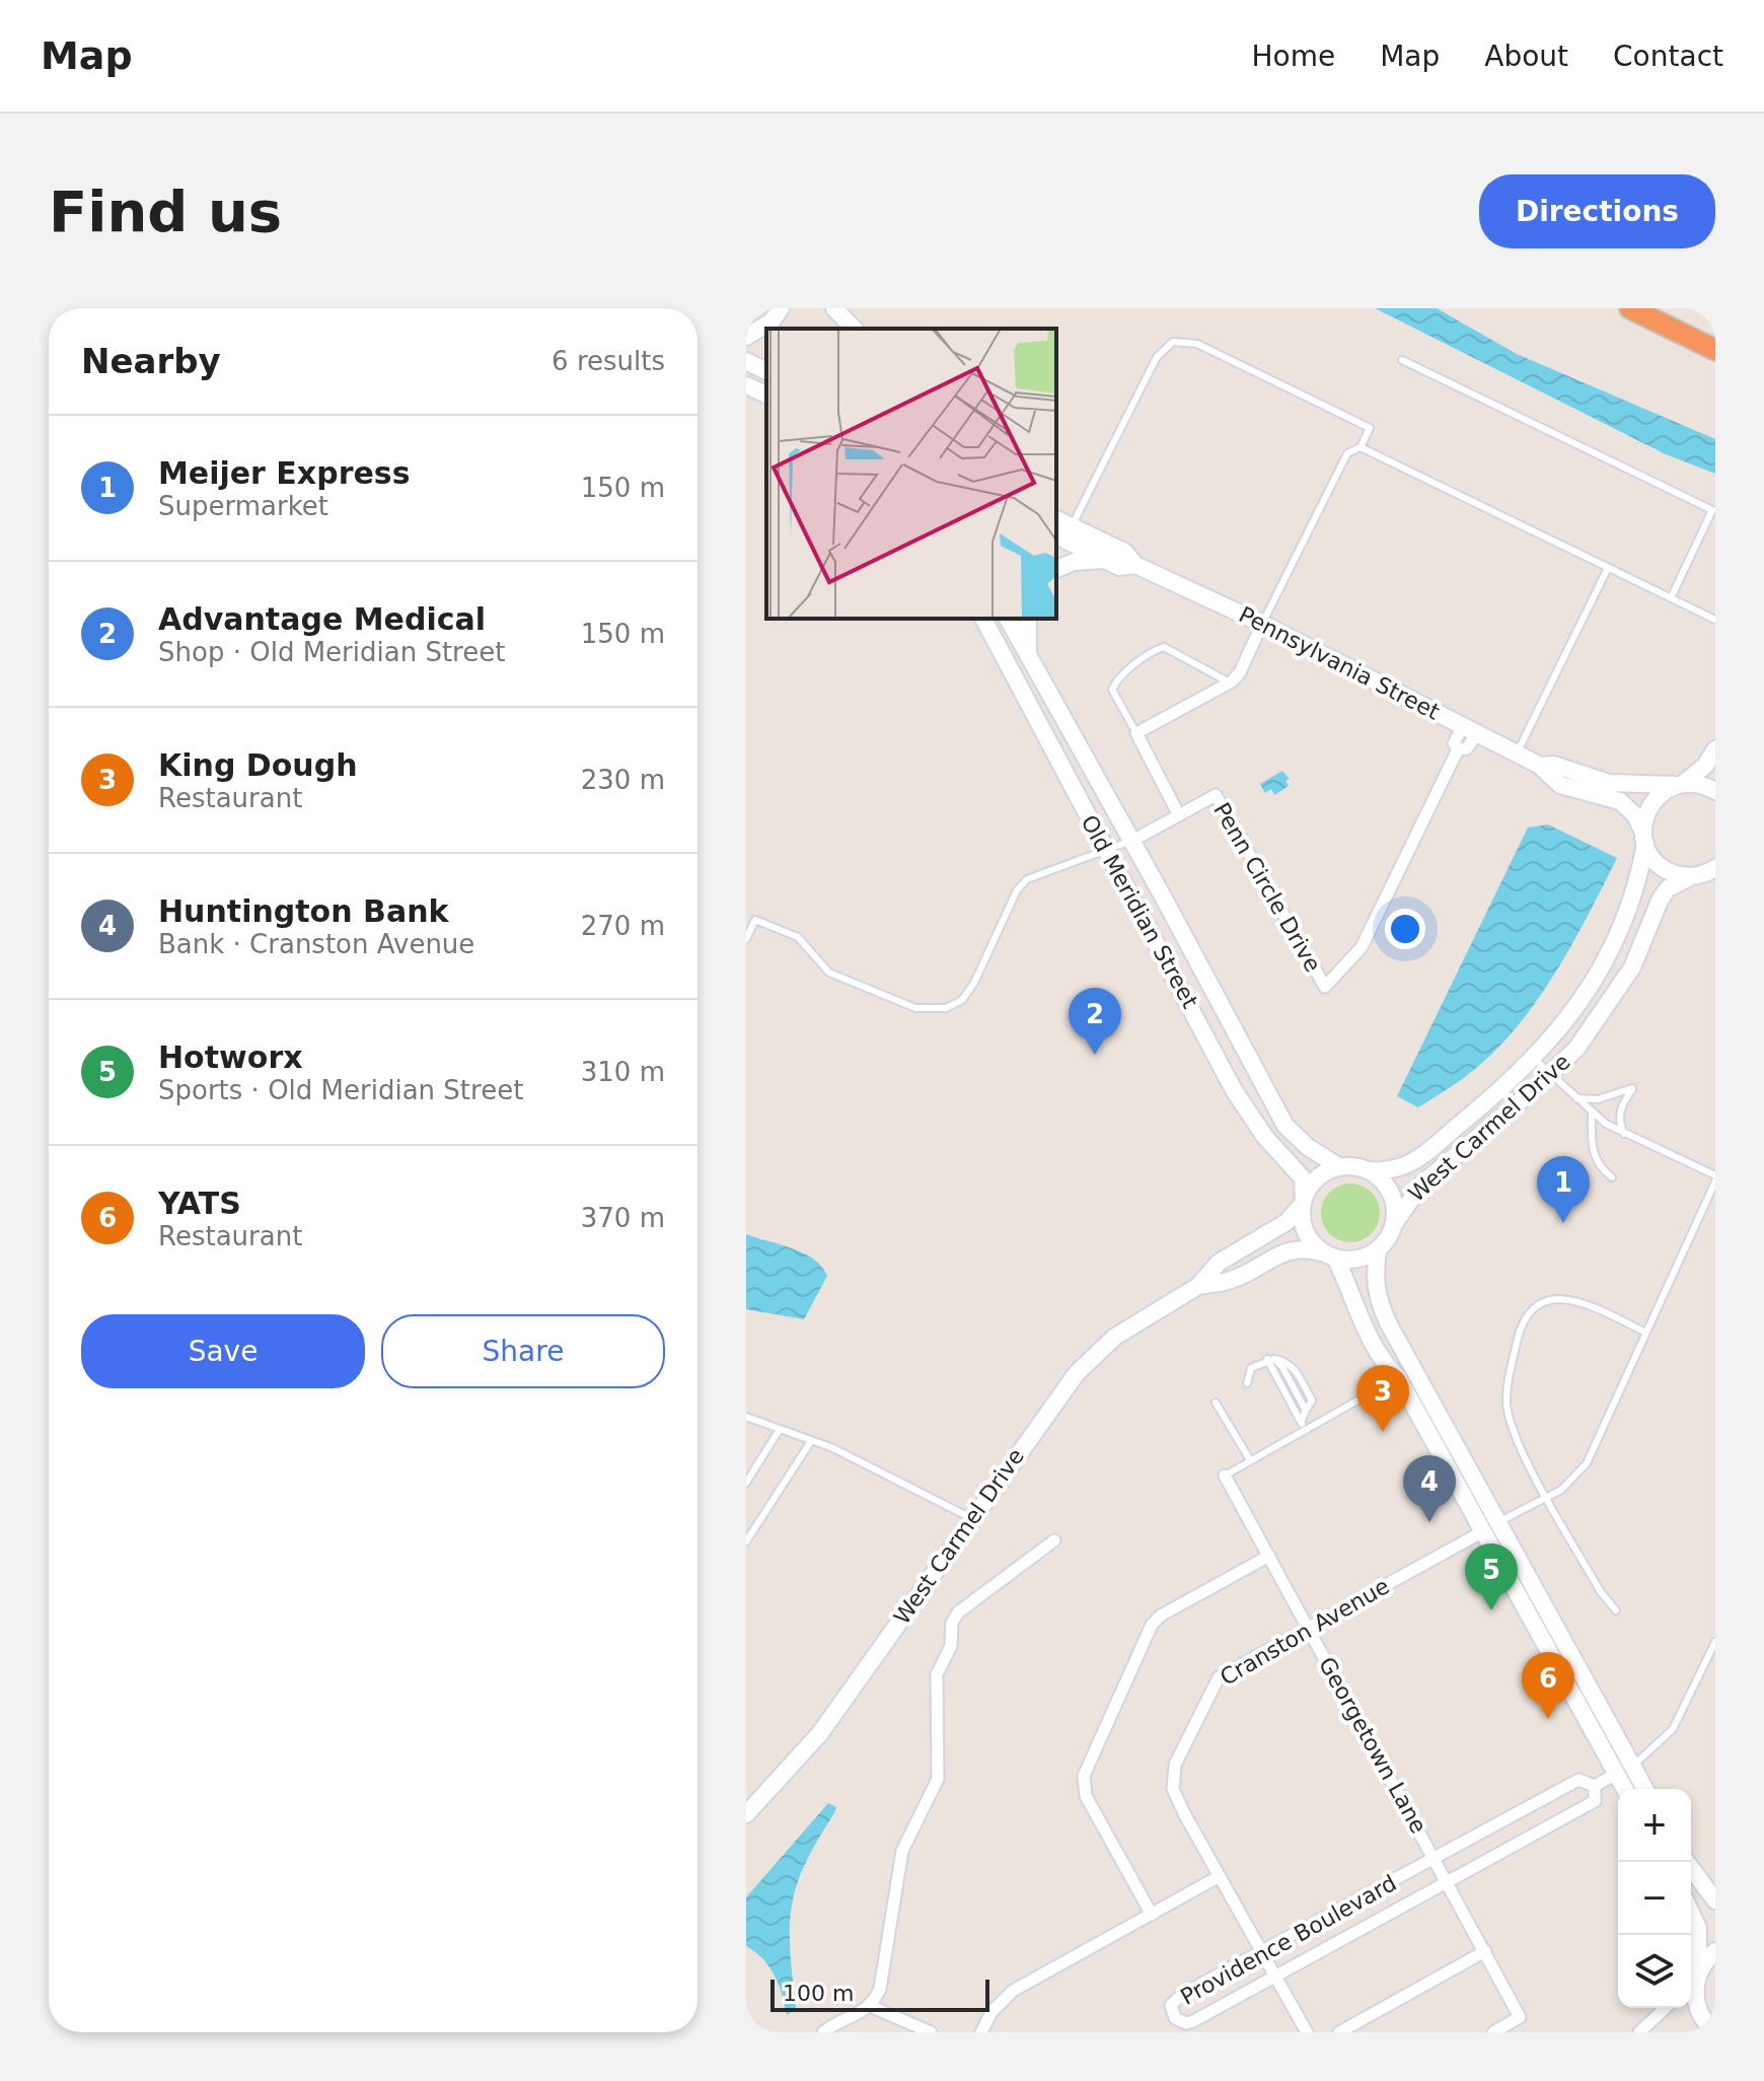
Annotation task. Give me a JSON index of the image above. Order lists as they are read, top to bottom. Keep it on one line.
{"streets":{"main road":["Pennsylvania Street","Old Meridian Street","West Carmel Drive"],"street":["Penn Circle Drive","Cranston Avenue","Georgetown Lane","Providence Boulevard"]},"crossings":[["Pennsylvania Street","Penn Circle Drive"],["Pennsylvania Street","West Carmel Drive"],["Penn Circle Drive","Old Meridian Street"],["Old Meridian Street","West Carmel Drive"],["Cranston Avenue","Georgetown Lane"],["Georgetown Lane","Providence Boulevard"]],"scale_bar":"100 m","page":{"header":"Map","nav":["Home","Map","About","Contact"],"buttons":["Directions",["Save","Share"]],"title":"Find us","heading":["Nearby","6 results"],"list":[{"mark":"1","name":"Meijer Express","note":"Supermarket","value":"150 m"},{"mark":"2","name":"Advantage Medical","note":"Shop · Old Meridian Street","value":"150 m"},{"mark":"3","name":"King Dough","note":"Restaurant","value":"230 m"},{"mark":"4","name":"Huntington Bank","note":"Bank · Cranston Avenue","value":"270 m"},{"mark":"5","name":"Hotworx","note":"Sports · Old Meridian Street","value":"310 m"},{"mark":"6","name":"YATS","note":"Restaurant","value":"370 m"}],"pins":["2","1","3","4","5","6"],"map_buttons":["+","−"],"scale":"100 m"}}
